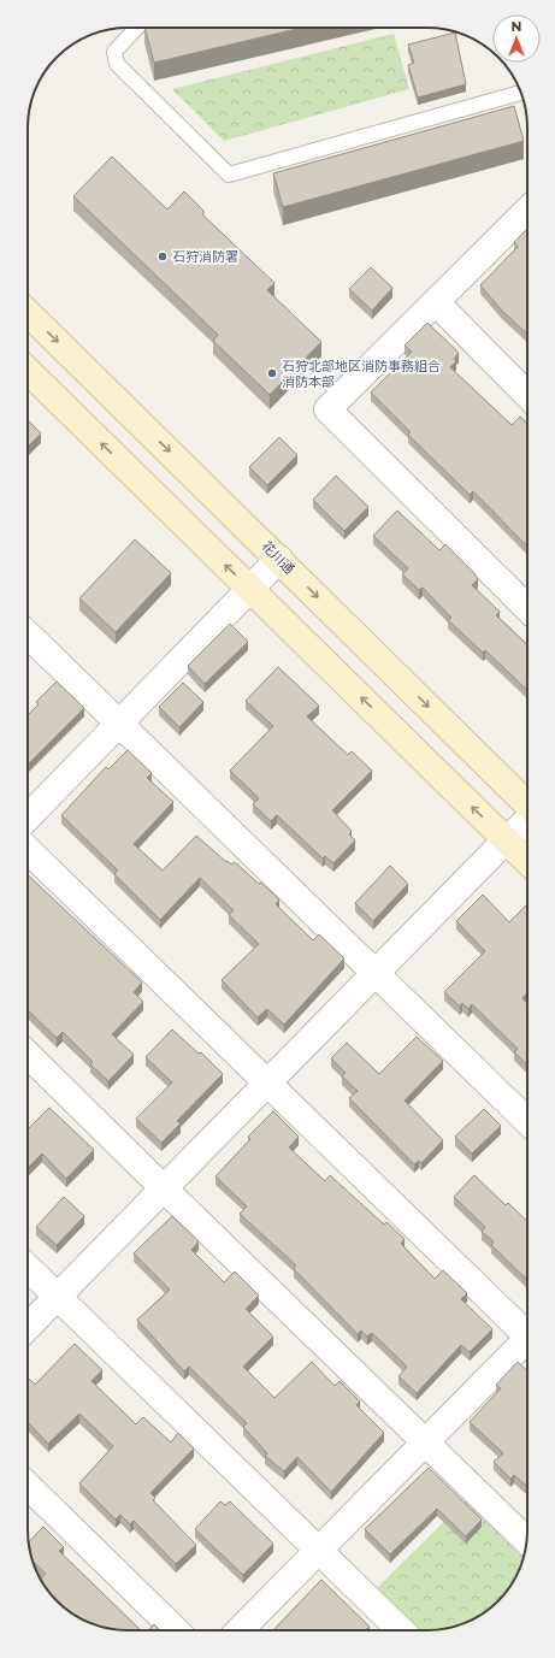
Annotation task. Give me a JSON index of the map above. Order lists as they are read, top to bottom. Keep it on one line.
{"streets":{"street":["花川通"]},"places":["石狩消防署","石狩北部地区消防事務組合 消防本部"],"north":"top"}
